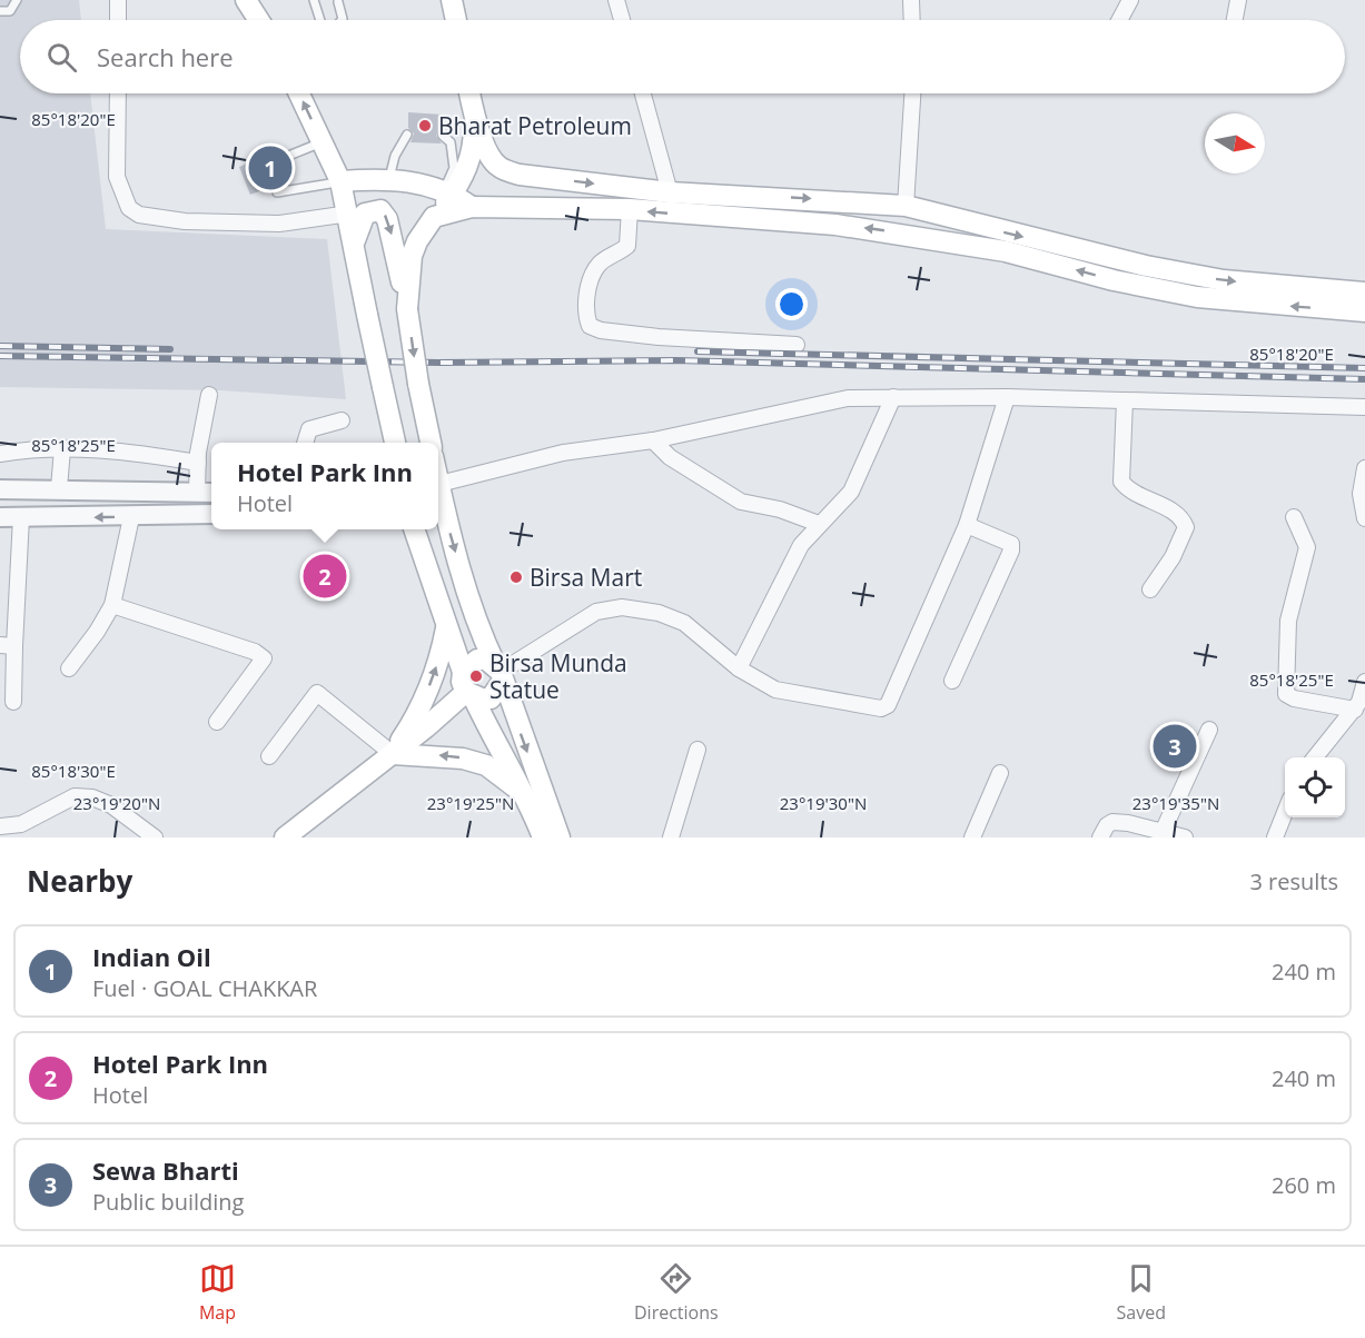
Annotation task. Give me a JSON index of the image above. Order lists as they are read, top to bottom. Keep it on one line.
{"places":["Bharat Petroleum","Birsa Mart","Birsa Munda Statue"],"north":"right","page":{"search":"Search here","pins":["1","2","3"],"popup":["Hotel Park Inn","Hotel"],"heading":["Nearby","3 results"],"list":[{"mark":"1","name":"Indian Oil","note":"Fuel · GOAL CHAKKAR","value":"240 m"},{"mark":"2","name":"Hotel Park Inn","note":"Hotel","value":"240 m"},{"mark":"3","name":"Sewa Bharti","note":"Public building","value":"260 m"}],"nav":["Map","Directions","Saved"]},"coordinates":["85°18'20\"E","85°18'25\"E","85°18'30\"E","23°19'20\"N","23°19'25\"N","23°19'30\"N","23°19'35\"N"]}
